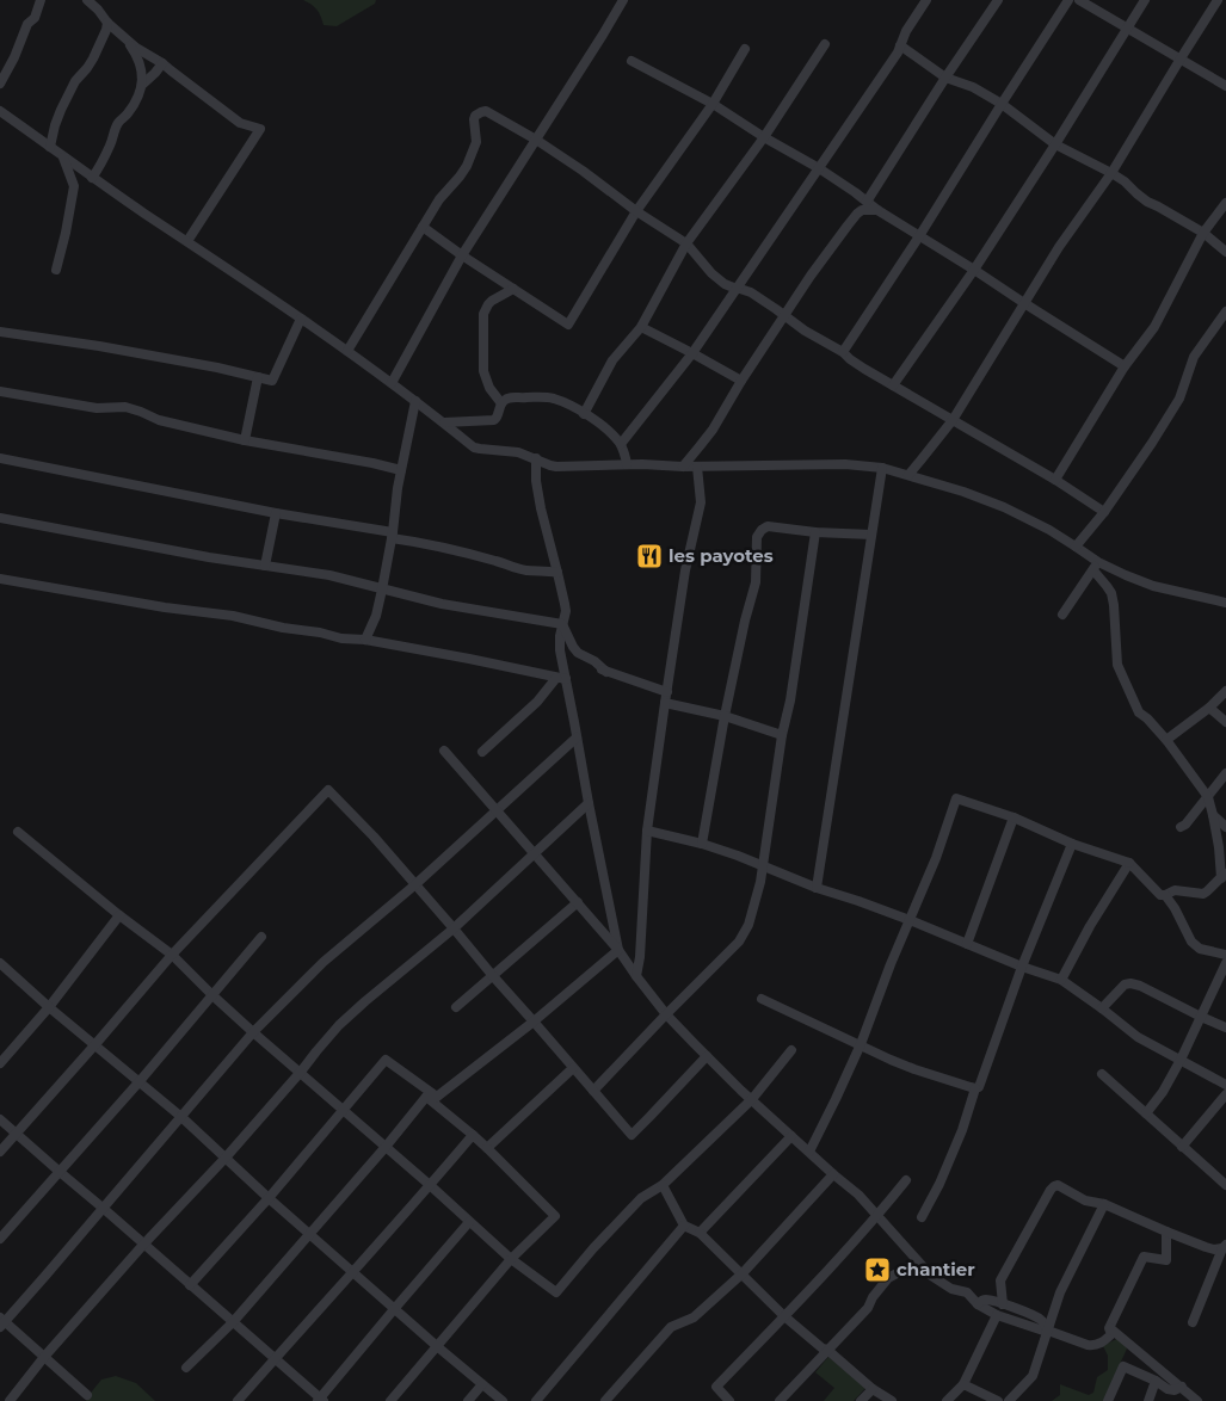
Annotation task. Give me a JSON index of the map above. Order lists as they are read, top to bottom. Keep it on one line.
{"places":{"restaurant":["les payotes"],"place":["chantier"]}}
